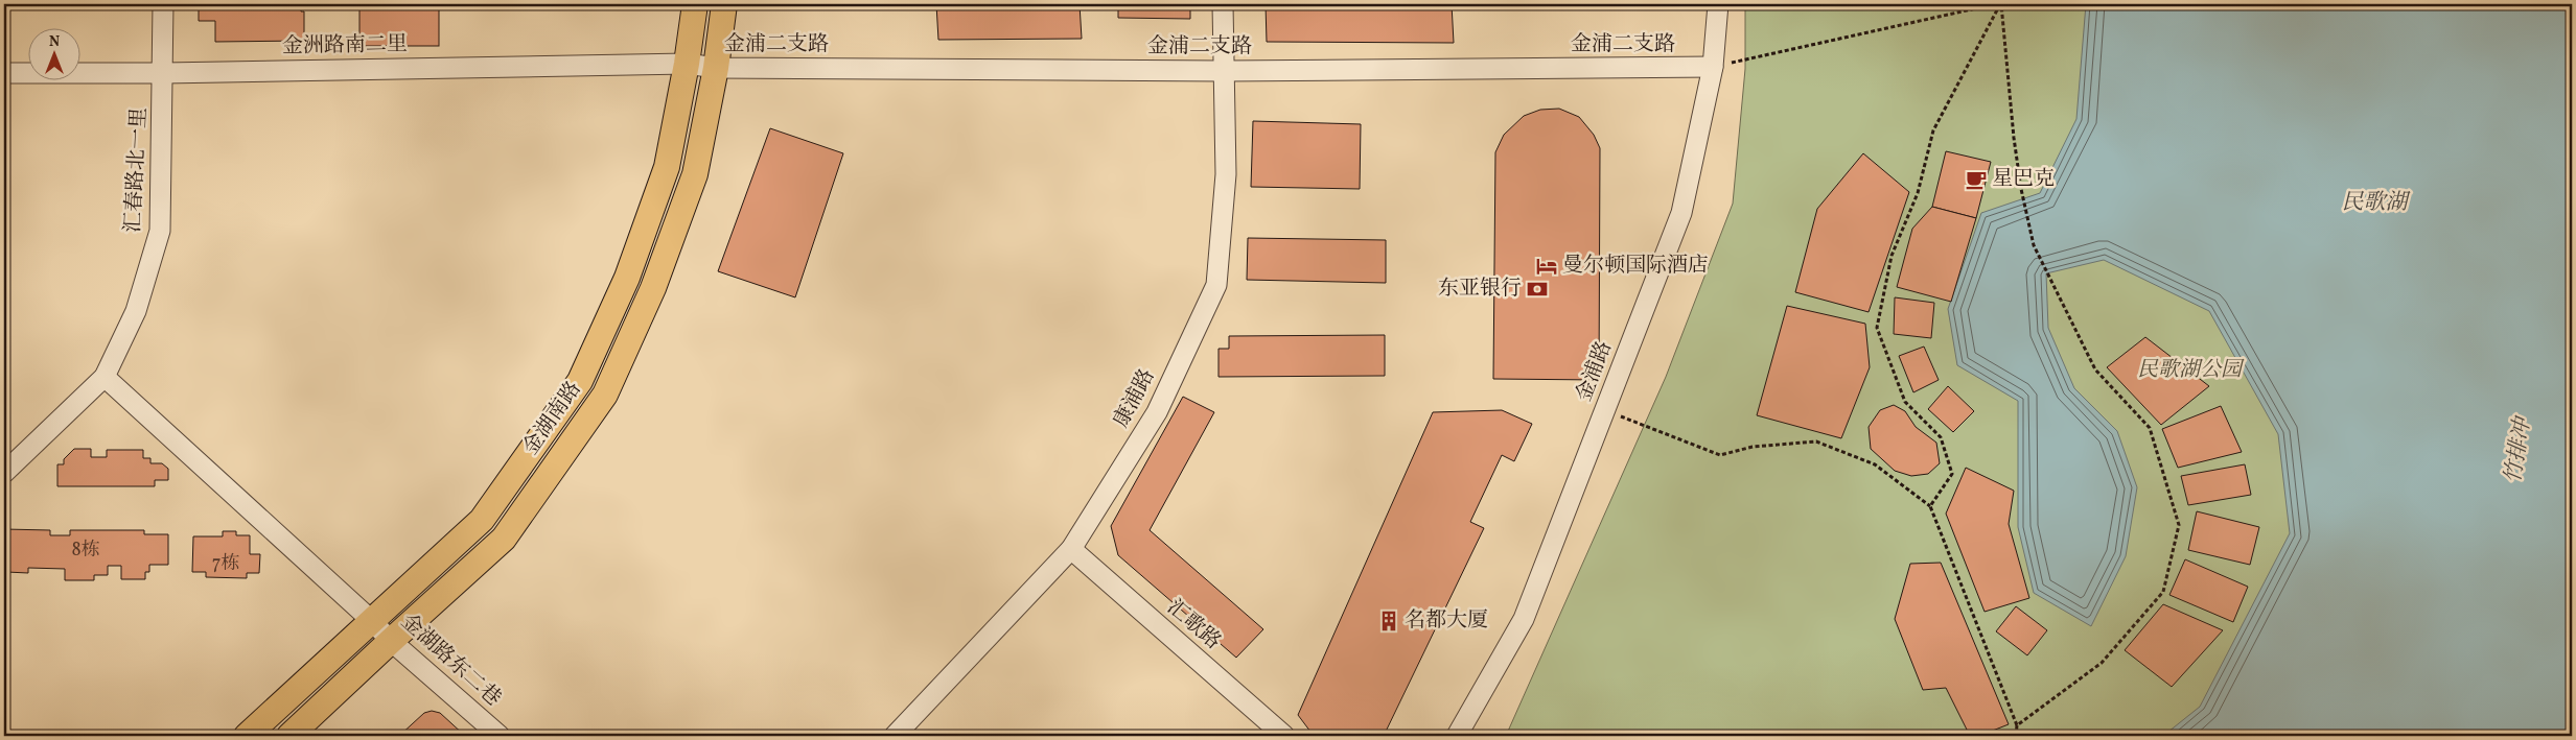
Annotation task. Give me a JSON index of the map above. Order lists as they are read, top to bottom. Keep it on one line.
{"streets":{"main road":["金湖南路"],"street":["金浦二支路","金洲路南二里","汇春路北一里","金浦路","康浦路","汇歌路","金湖路东二巷"]},"crossings":[["金浦二支路","金洲路南二里"],["金浦二支路","金浦路"],["金浦二支路","康浦路"],["金浦二支路","金湖南路"],["金洲路南二里","汇春路北一里"],["金洲路南二里","金湖南路"],["汇春路北一里","金湖路东二巷"],["康浦路","汇歌路"],["金湖南路","金湖路东二巷"]],"water":["民歌湖","竹排冲"],"parks":["民歌湖公园"],"places":{"cafe":["星巴克"],"hotel":["曼尔顿国际酒店"],"bank":["东亚银行"],"building":["名都大厦"]},"house_numbers":["8栋","7栋"],"north":"top"}
